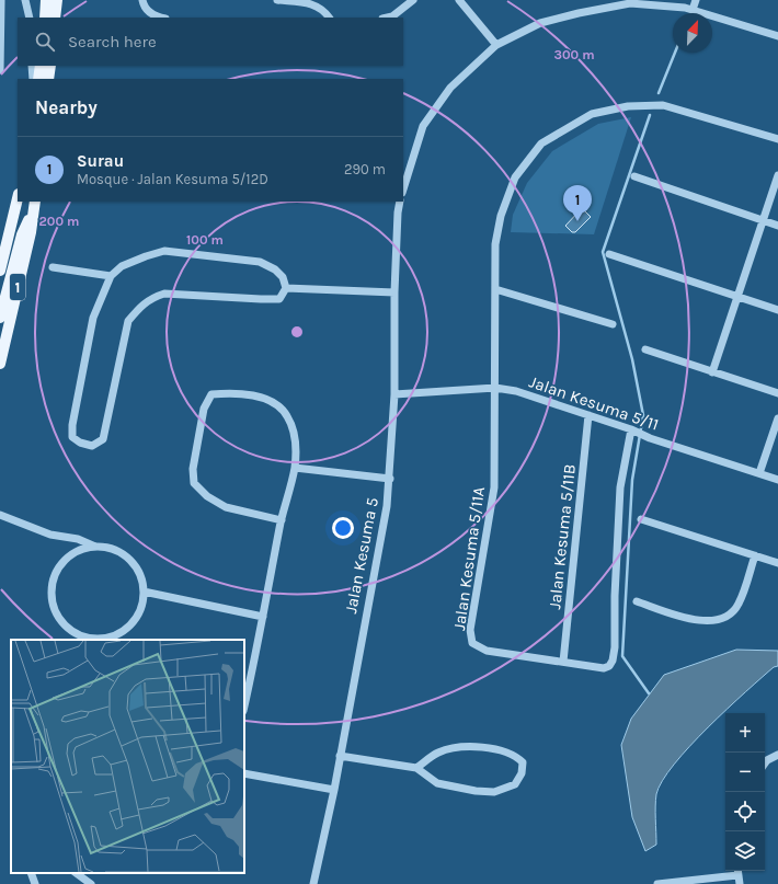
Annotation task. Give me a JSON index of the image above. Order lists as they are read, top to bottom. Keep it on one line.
{"streets":{"main road":["1"],"street":["Jalan Kesuma 5/11","Jalan Kesuma 5/11B","Jalan Kesuma 5","Jalan Kesuma 5/11A"]},"crossings":[["Jalan Kesuma 5/11","Jalan Kesuma 5/11B"],["Jalan Kesuma 5/11","Jalan Kesuma 5"],["Jalan Kesuma 5/11","Jalan Kesuma 5/11A"],["Jalan Kesuma 5/11B","Jalan Kesuma 5/11A"]],"north":"top right","page":{"search":"Search here","heading":"Nearby","list":[{"mark":"1","name":"Surau","note":"Mosque · Jalan Kesuma 5/12D","value":"290 m"}],"pins":"1","map_buttons":["+","−"]},"rings":["300 m","200 m","100 m"]}
